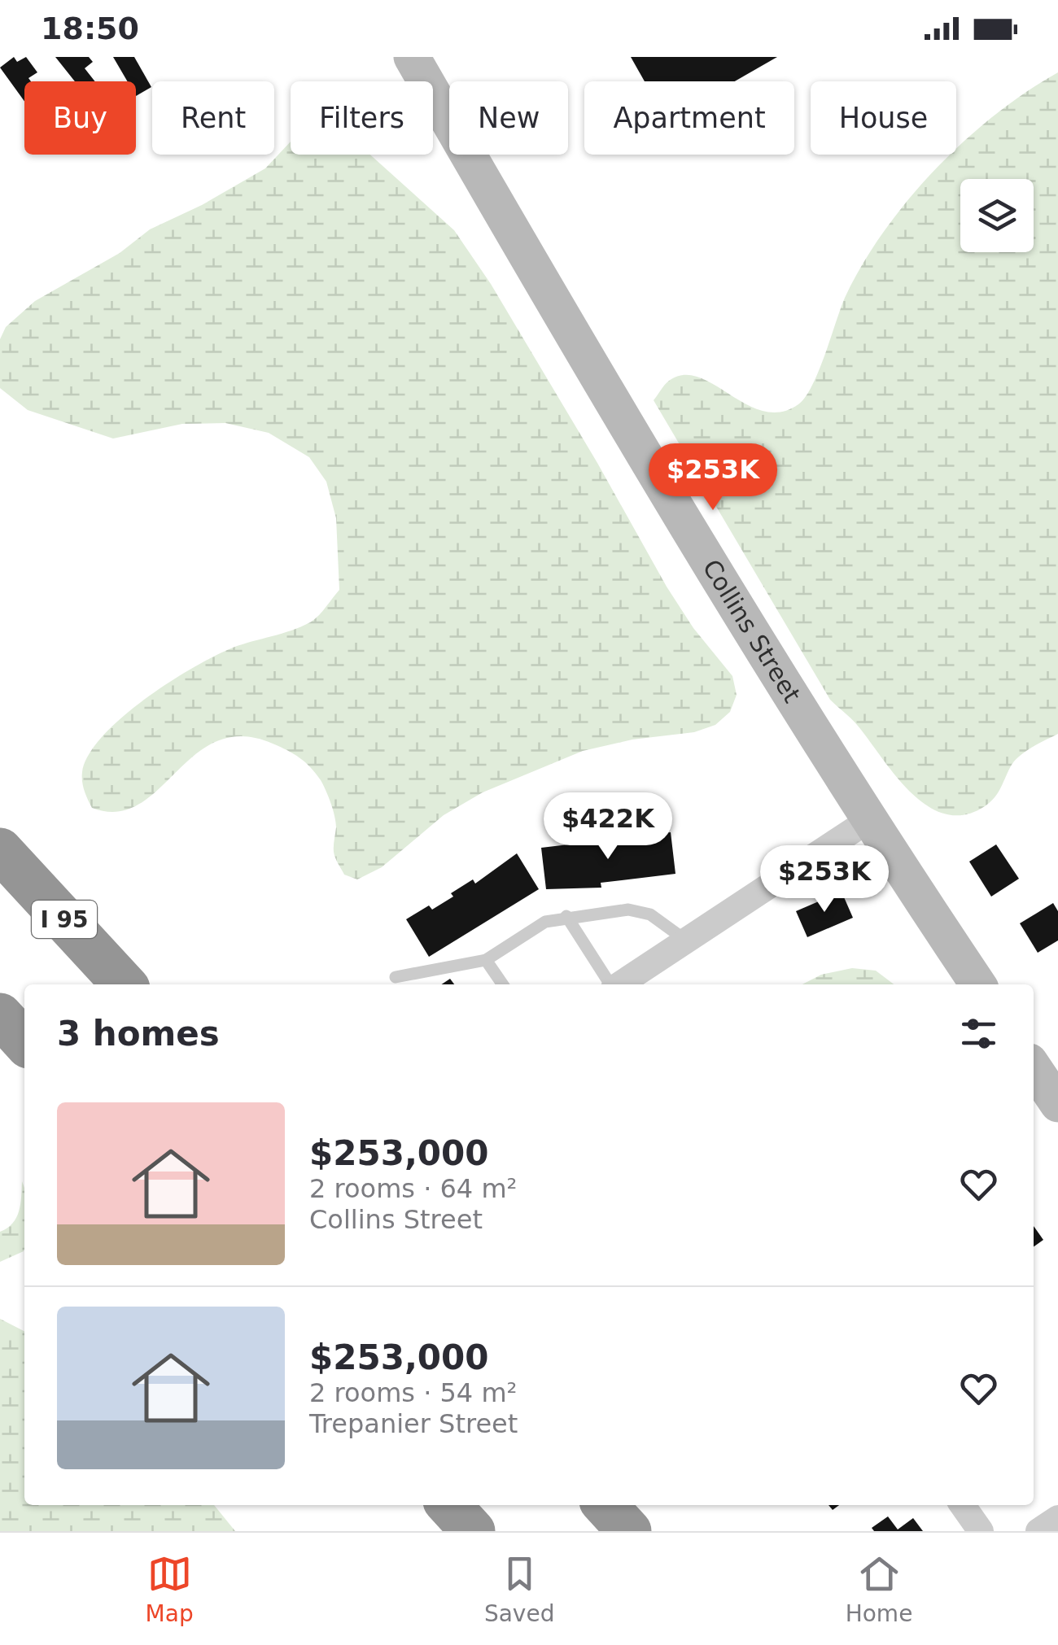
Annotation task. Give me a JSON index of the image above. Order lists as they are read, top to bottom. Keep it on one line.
{"streets":{"highway":["I 95"],"street":["Collins Street"]},"page":{"status":"18:50","chip":["Buy","Rent","Filters","New","Apartment","House"],"price":["$253K","$422K","$253K"],"heading":"3 homes","list":[{"name":"$253,000","note":"2 rooms · 64 m² · Collins Street"},{"name":"$253,000","note":"2 rooms · 54 m² · Trepanier Street"}],"tabs":["Map","Saved","Home"]}}
